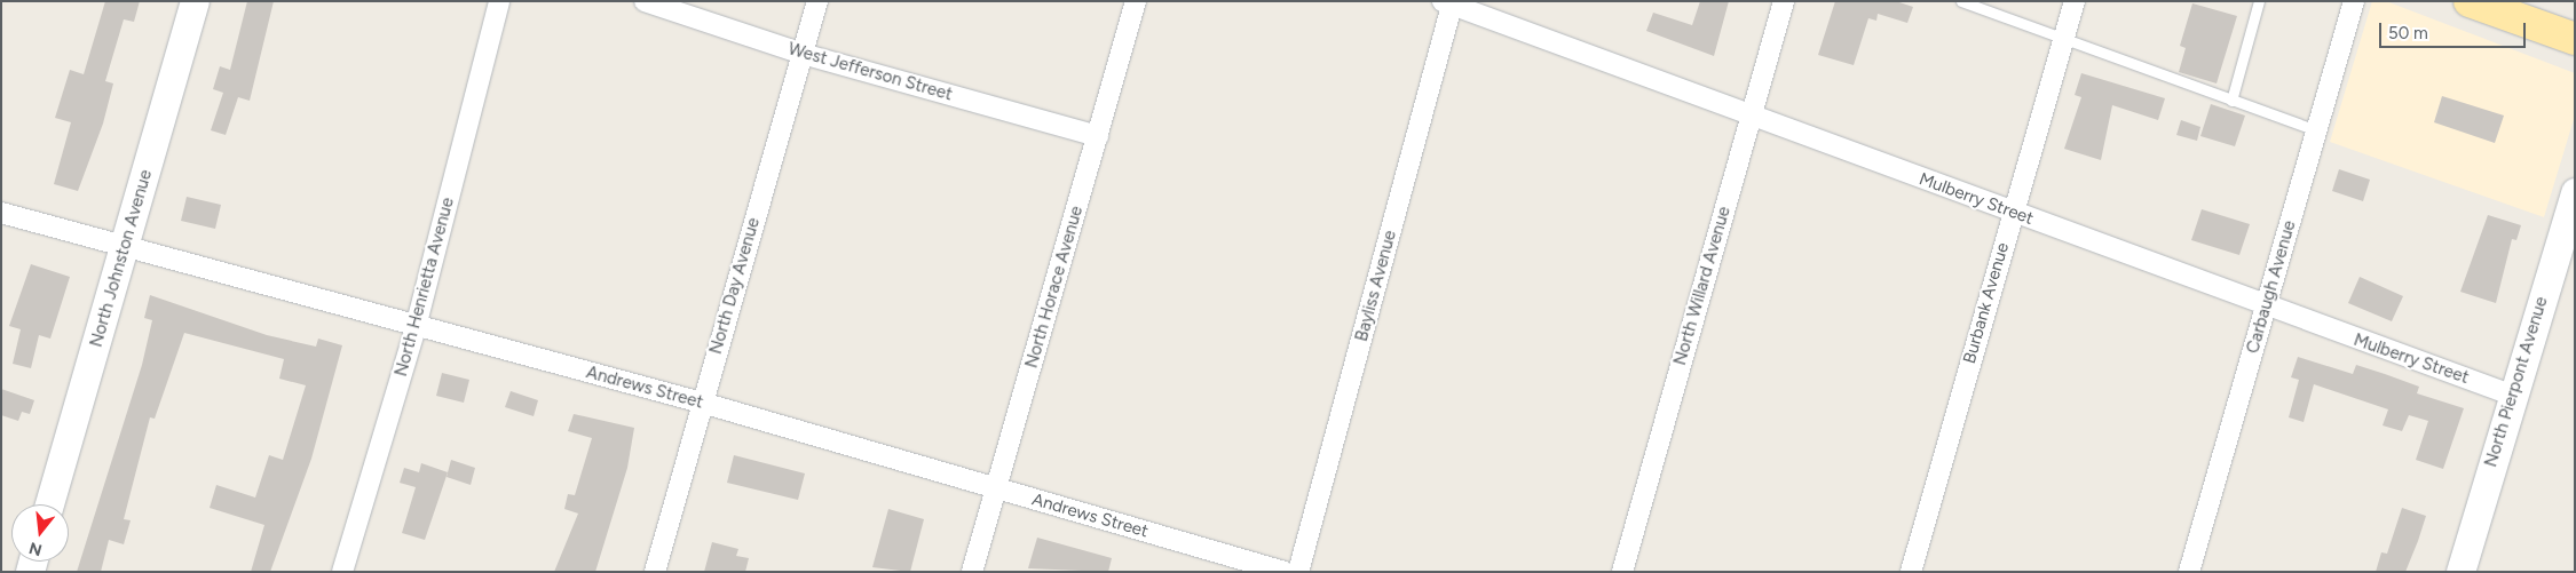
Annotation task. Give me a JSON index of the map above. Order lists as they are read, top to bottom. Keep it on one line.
{"streets":{"street":["West Jefferson Street","Mulberry Street","North Johnston Avenue","North Day Avenue","Bayliss Avenue","North Willard Avenue","North Henrietta Avenue","North Horace Avenue","Carbaugh Avenue","Burbank Avenue","North Pierpont Avenue","Andrews Street"]},"crossings":[["West Jefferson Street","North Day Avenue"],["West Jefferson Street","North Horace Avenue"],["Mulberry Street","Bayliss Avenue"],["Mulberry Street","North Willard Avenue"],["Mulberry Street","Carbaugh Avenue"],["Mulberry Street","Burbank Avenue"],["Mulberry Street","North Pierpont Avenue"],["North Johnston Avenue","Andrews Street"],["North Day Avenue","Andrews Street"],["North Henrietta Avenue","Andrews Street"],["North Horace Avenue","Andrews Street"]],"scale_bar":"50 m","north":"bottom"}
